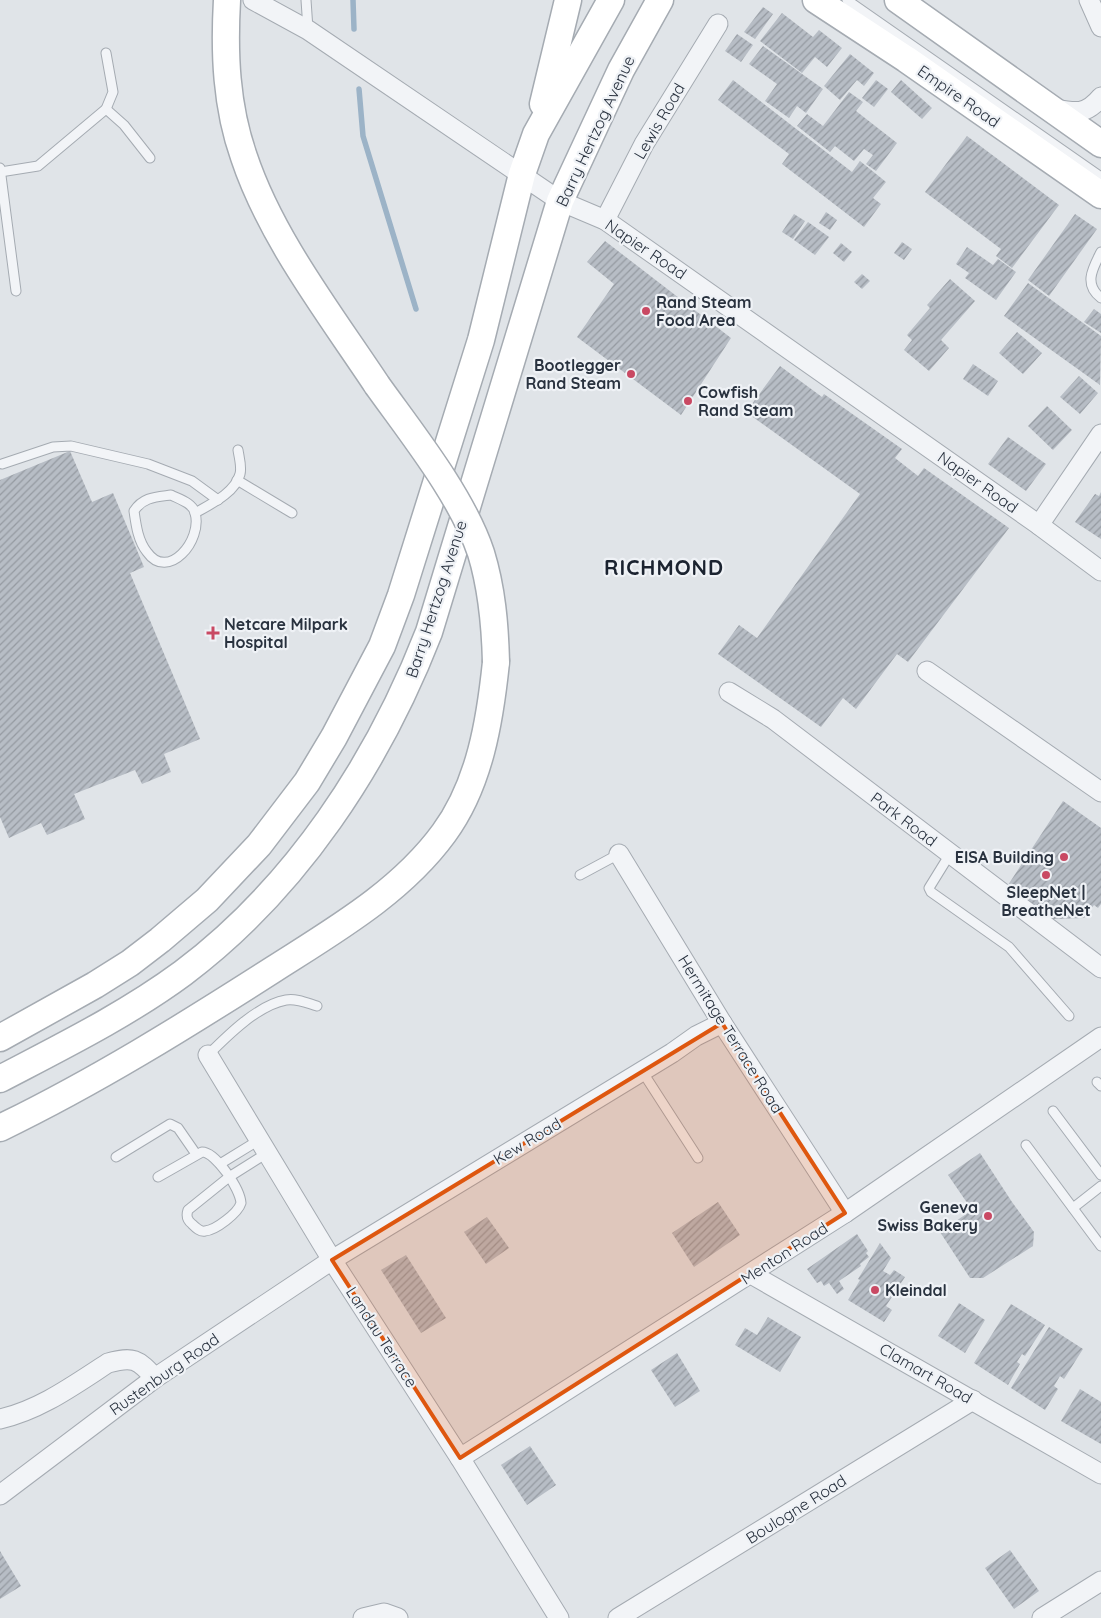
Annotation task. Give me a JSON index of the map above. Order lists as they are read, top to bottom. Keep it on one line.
{"streets":{"main road":["Empire Road","Barry Hertzog Avenue"],"street":["Lewis Road","Napier Road","Park Road","Hermitage Terrace Road","Kew Road","Menton Road","Landau Terrace","Clamart Road","Rustenburg Road","Boulogne Road"]},"crossings":[["Lewis Road","Napier Road"],["Barry Hertzog Avenue","Napier Road"],["Hermitage Terrace Road","Kew Road"],["Hermitage Terrace Road","Menton Road"],["Kew Road","Landau Terrace"],["Kew Road","Rustenburg Road"],["Menton Road","Landau Terrace"],["Menton Road","Clamart Road"],["Landau Terrace","Rustenburg Road"],["Clamart Road","Boulogne Road"]],"districts":["RICHMOND"],"places":{"other":["Rand Steam Food Area","Bootlegger Rand Steam","Cowfish Rand Steam","EISA Building","SleepNet | BreatheNet","Geneva Swiss Bakery","Kleindal"],"health":["Netcare Milpark Hospital"]}}
